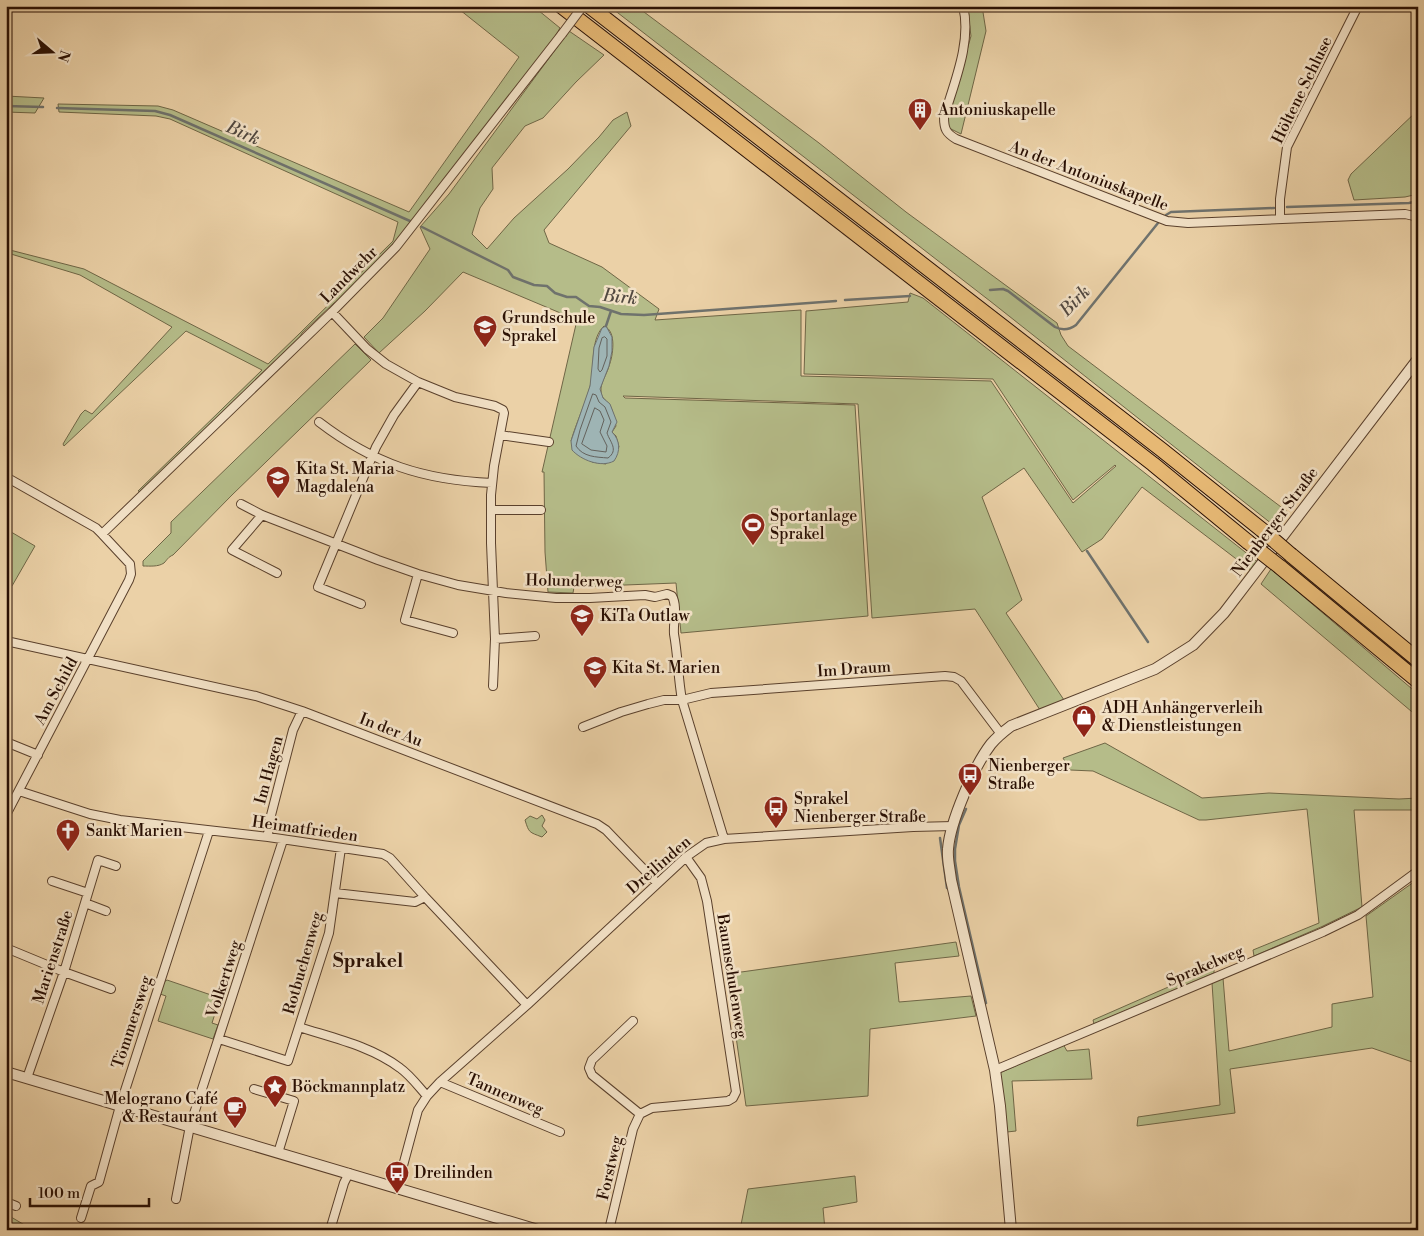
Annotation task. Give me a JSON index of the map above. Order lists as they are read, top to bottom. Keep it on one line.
{"streets":{"street":["Höltene Schluse","An der Antoniuskapelle","Landwehr","Nienberger Straße","Holunderweg","Im Draum","Am Schild","In der Au","Im Hagen","Heimatfrieden","Dreilinden","Marienstraße","Rotbuchenweg","Sprakelweg","Baumschulenweg","Volkertweg","Tömmersweg","Tannenweg","Forstweg"]},"crossings":[["Höltene Schluse","An der Antoniuskapelle"],["Landwehr","Am Schild"],["Nienberger Straße","Im Draum"],["Nienberger Straße","Dreilinden"],["Nienberger Straße","Sprakelweg"],["Holunderweg","Im Draum"],["Am Schild","In der Au"],["Am Schild","Heimatfrieden"],["In der Au","Im Hagen"],["In der Au","Dreilinden"],["Im Hagen","Heimatfrieden"],["Heimatfrieden","Dreilinden"],["Heimatfrieden","Rotbuchenweg"],["Heimatfrieden","Volkertweg"],["Heimatfrieden","Tömmersweg"],["Dreilinden","Rotbuchenweg"],["Dreilinden","Baumschulenweg"],["Dreilinden","Tannenweg"],["Rotbuchenweg","Volkertweg"],["Baumschulenweg","Forstweg"]],"districts":["Sprakel"],"water":["Birk"],"places":{"building":["Antoniuskapelle"],"school or university":["Grundschule Sprakel","Kita St. Maria Magdalena","KiTa Outlaw","Kita St. Marien"],"sports":["Sportanlage Sprakel"],"shop":["ADH Anhängerverleih & Dienstleistungen"],"bus stop":["Nienberger Straße","Sprakel Nienberger Straße","Dreilinden"],"church":["Sankt Marien"],"place":["Böckmannplatz"],"cafe":["Melograno Café & Restaurant"]},"scale_bar":"100 m","north":"right"}
